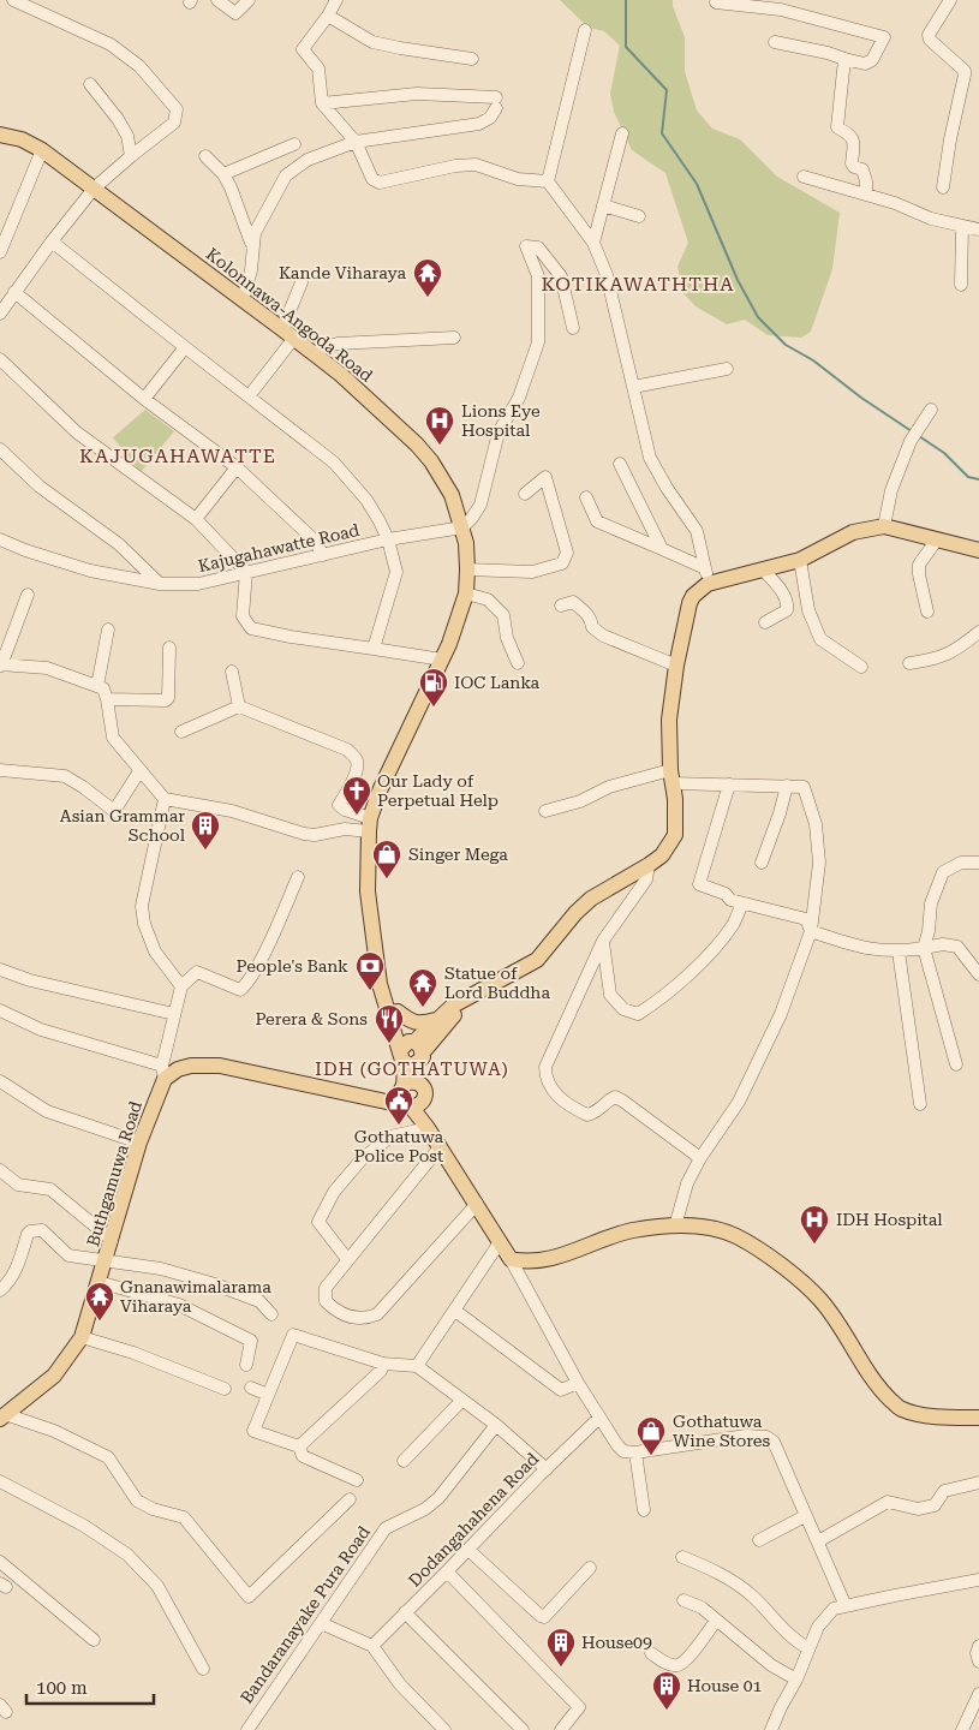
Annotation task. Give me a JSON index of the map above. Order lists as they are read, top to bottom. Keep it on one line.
{"streets":{"main road":["Kolonnawa-Angoda Road","Buthgamuwa Road"],"street":["Kajugahawatte Road","Dodangahahena Road","Bandaranayake Pura Road"]},"crossings":[["Kolonnawa-Angoda Road","Kajugahawatte Road"]],"districts":["KOTIKAWATHTHA","KAJUGAHAWATTE","IDH (GOTHATUWA)"],"places":{"temple":["Kande Viharaya","Statue of Lord Buddha","Gnanawimalarama Viharaya"],"hospital":["Lions Eye Hospital","IDH Hospital"],"fuel station":["IOC Lanka"],"church":["Our Lady of Perpetual Help"],"building":["Asian Grammar School","House09","House 01"],"shop":["Singer Mega","Gothatuwa Wine Stores"],"bank":["People's Bank"],"restaurant":["Perera & Sons"],"public building":["Gothatuwa Police Post"]},"scale_bar":"100 m"}
